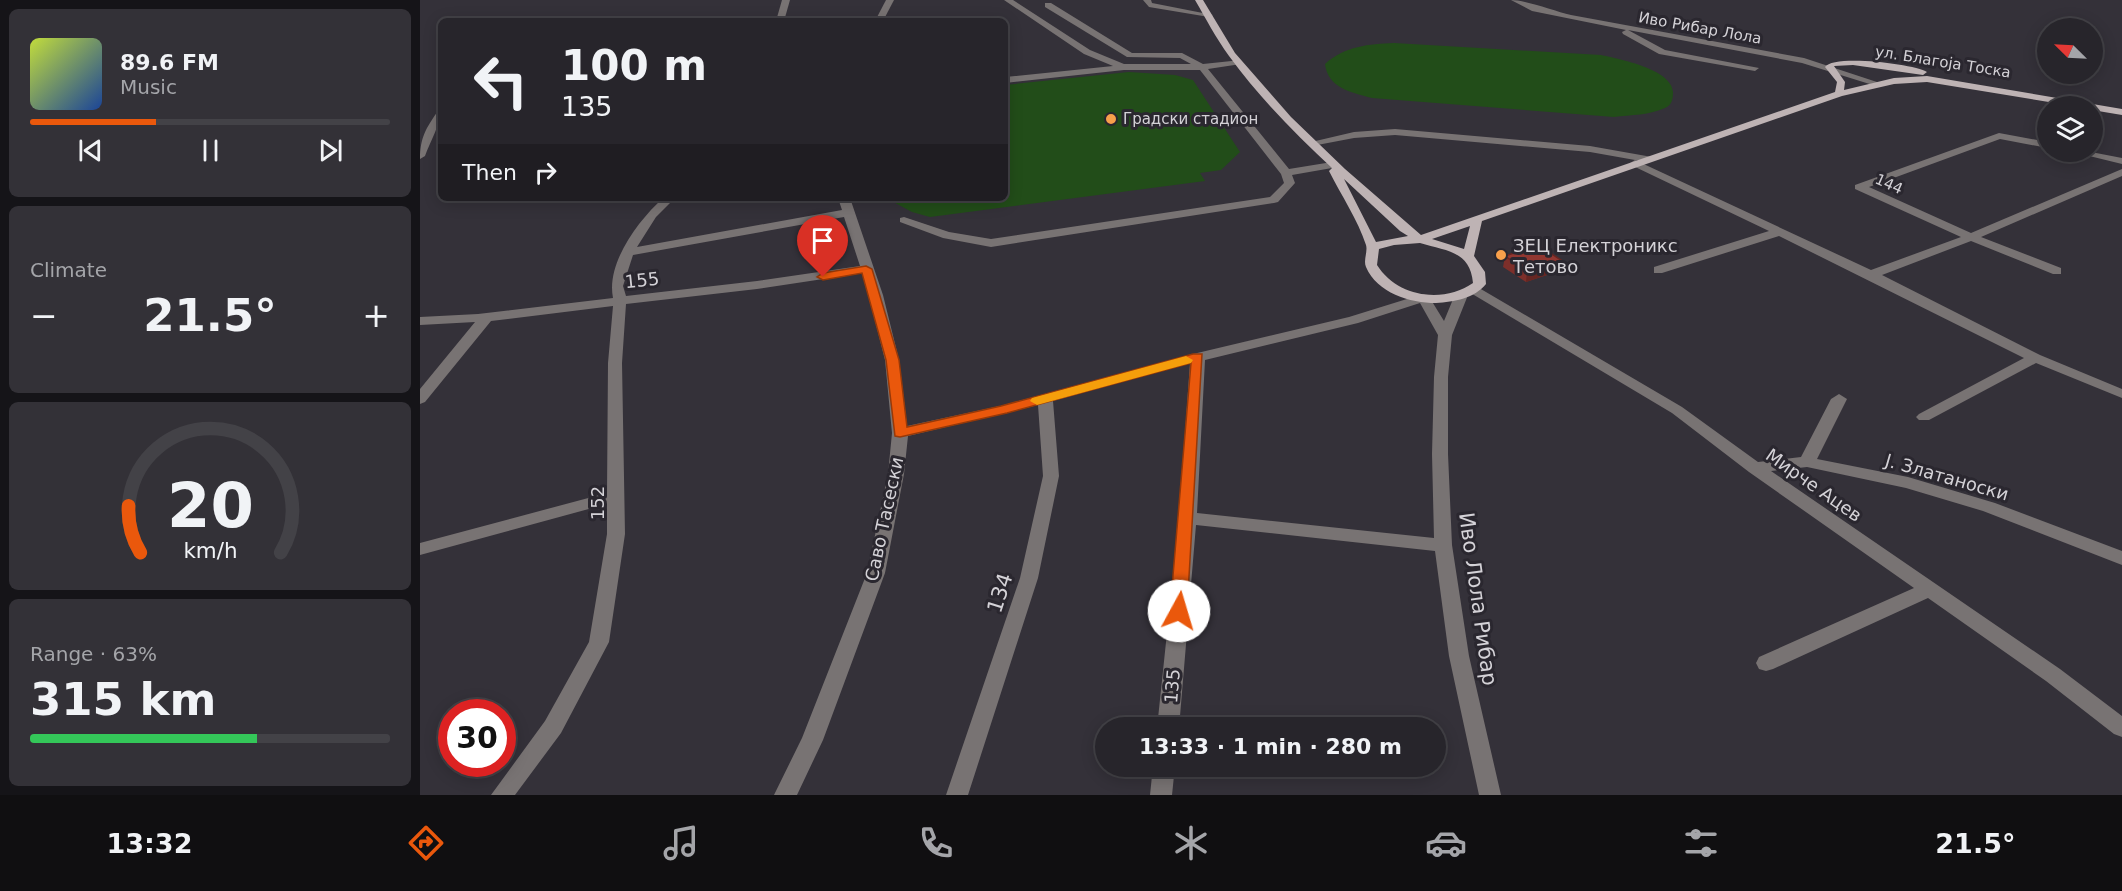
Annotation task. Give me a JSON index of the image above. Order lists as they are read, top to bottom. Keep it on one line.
{"streets":{"main road":["ул. Благоја Тоска"],"street":["Иво Рибар Лола","144","155","Ј. Златаноски","Мирче Ацев","152","Саво Тасески","134","Иво Лола Рибар","135"]},"crossings":[["155","152"],["155","Саво Тасески"],["Ј. Златаноски","Мирче Ацев"],["Мирче Ацев","Иво Лола Рибар"]],"places":["Градски стадион","ЗЕЦ Електроникс Тетово"],"north":"top left","page":{"turn":["100 m","135"],"song":["89.6 FM","Music"],"then":"Then","tile":["Climate",["Range · 63%","315 km"]],"heat":["−","21.5°","+"],"limit":"30","trip":"13:33 · 1 min · 280 m","tabs":["13:32","21.5°"],"gauge":["20","km/h"]}}
